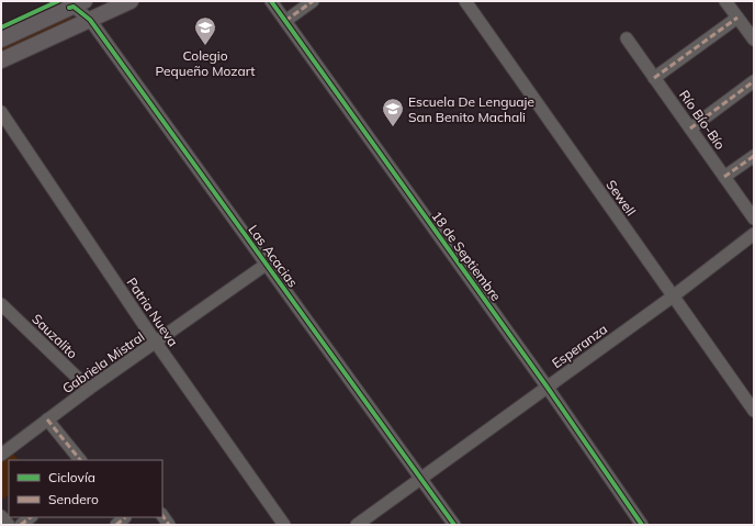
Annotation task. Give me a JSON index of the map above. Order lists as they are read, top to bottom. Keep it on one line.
{"streets":{"street":["Río Bío-Bío","Sewell","Las Acacias","18 de Septiembre","Patria Nueva","Sauzalito","Esperanza","Gabriela Mistral"]},"crossings":[["Sewell","Esperanza"],["Las Acacias","Esperanza"],["Las Acacias","Gabriela Mistral"],["18 de Septiembre","Esperanza"],["Patria Nueva","Gabriela Mistral"],["Sauzalito","Gabriela Mistral"]],"places":{"school or university":["Colegio Pequeño Mozart","Escuela De Lenguaje San Benito Machali"]},"legend":["Ciclovía","Sendero"]}
